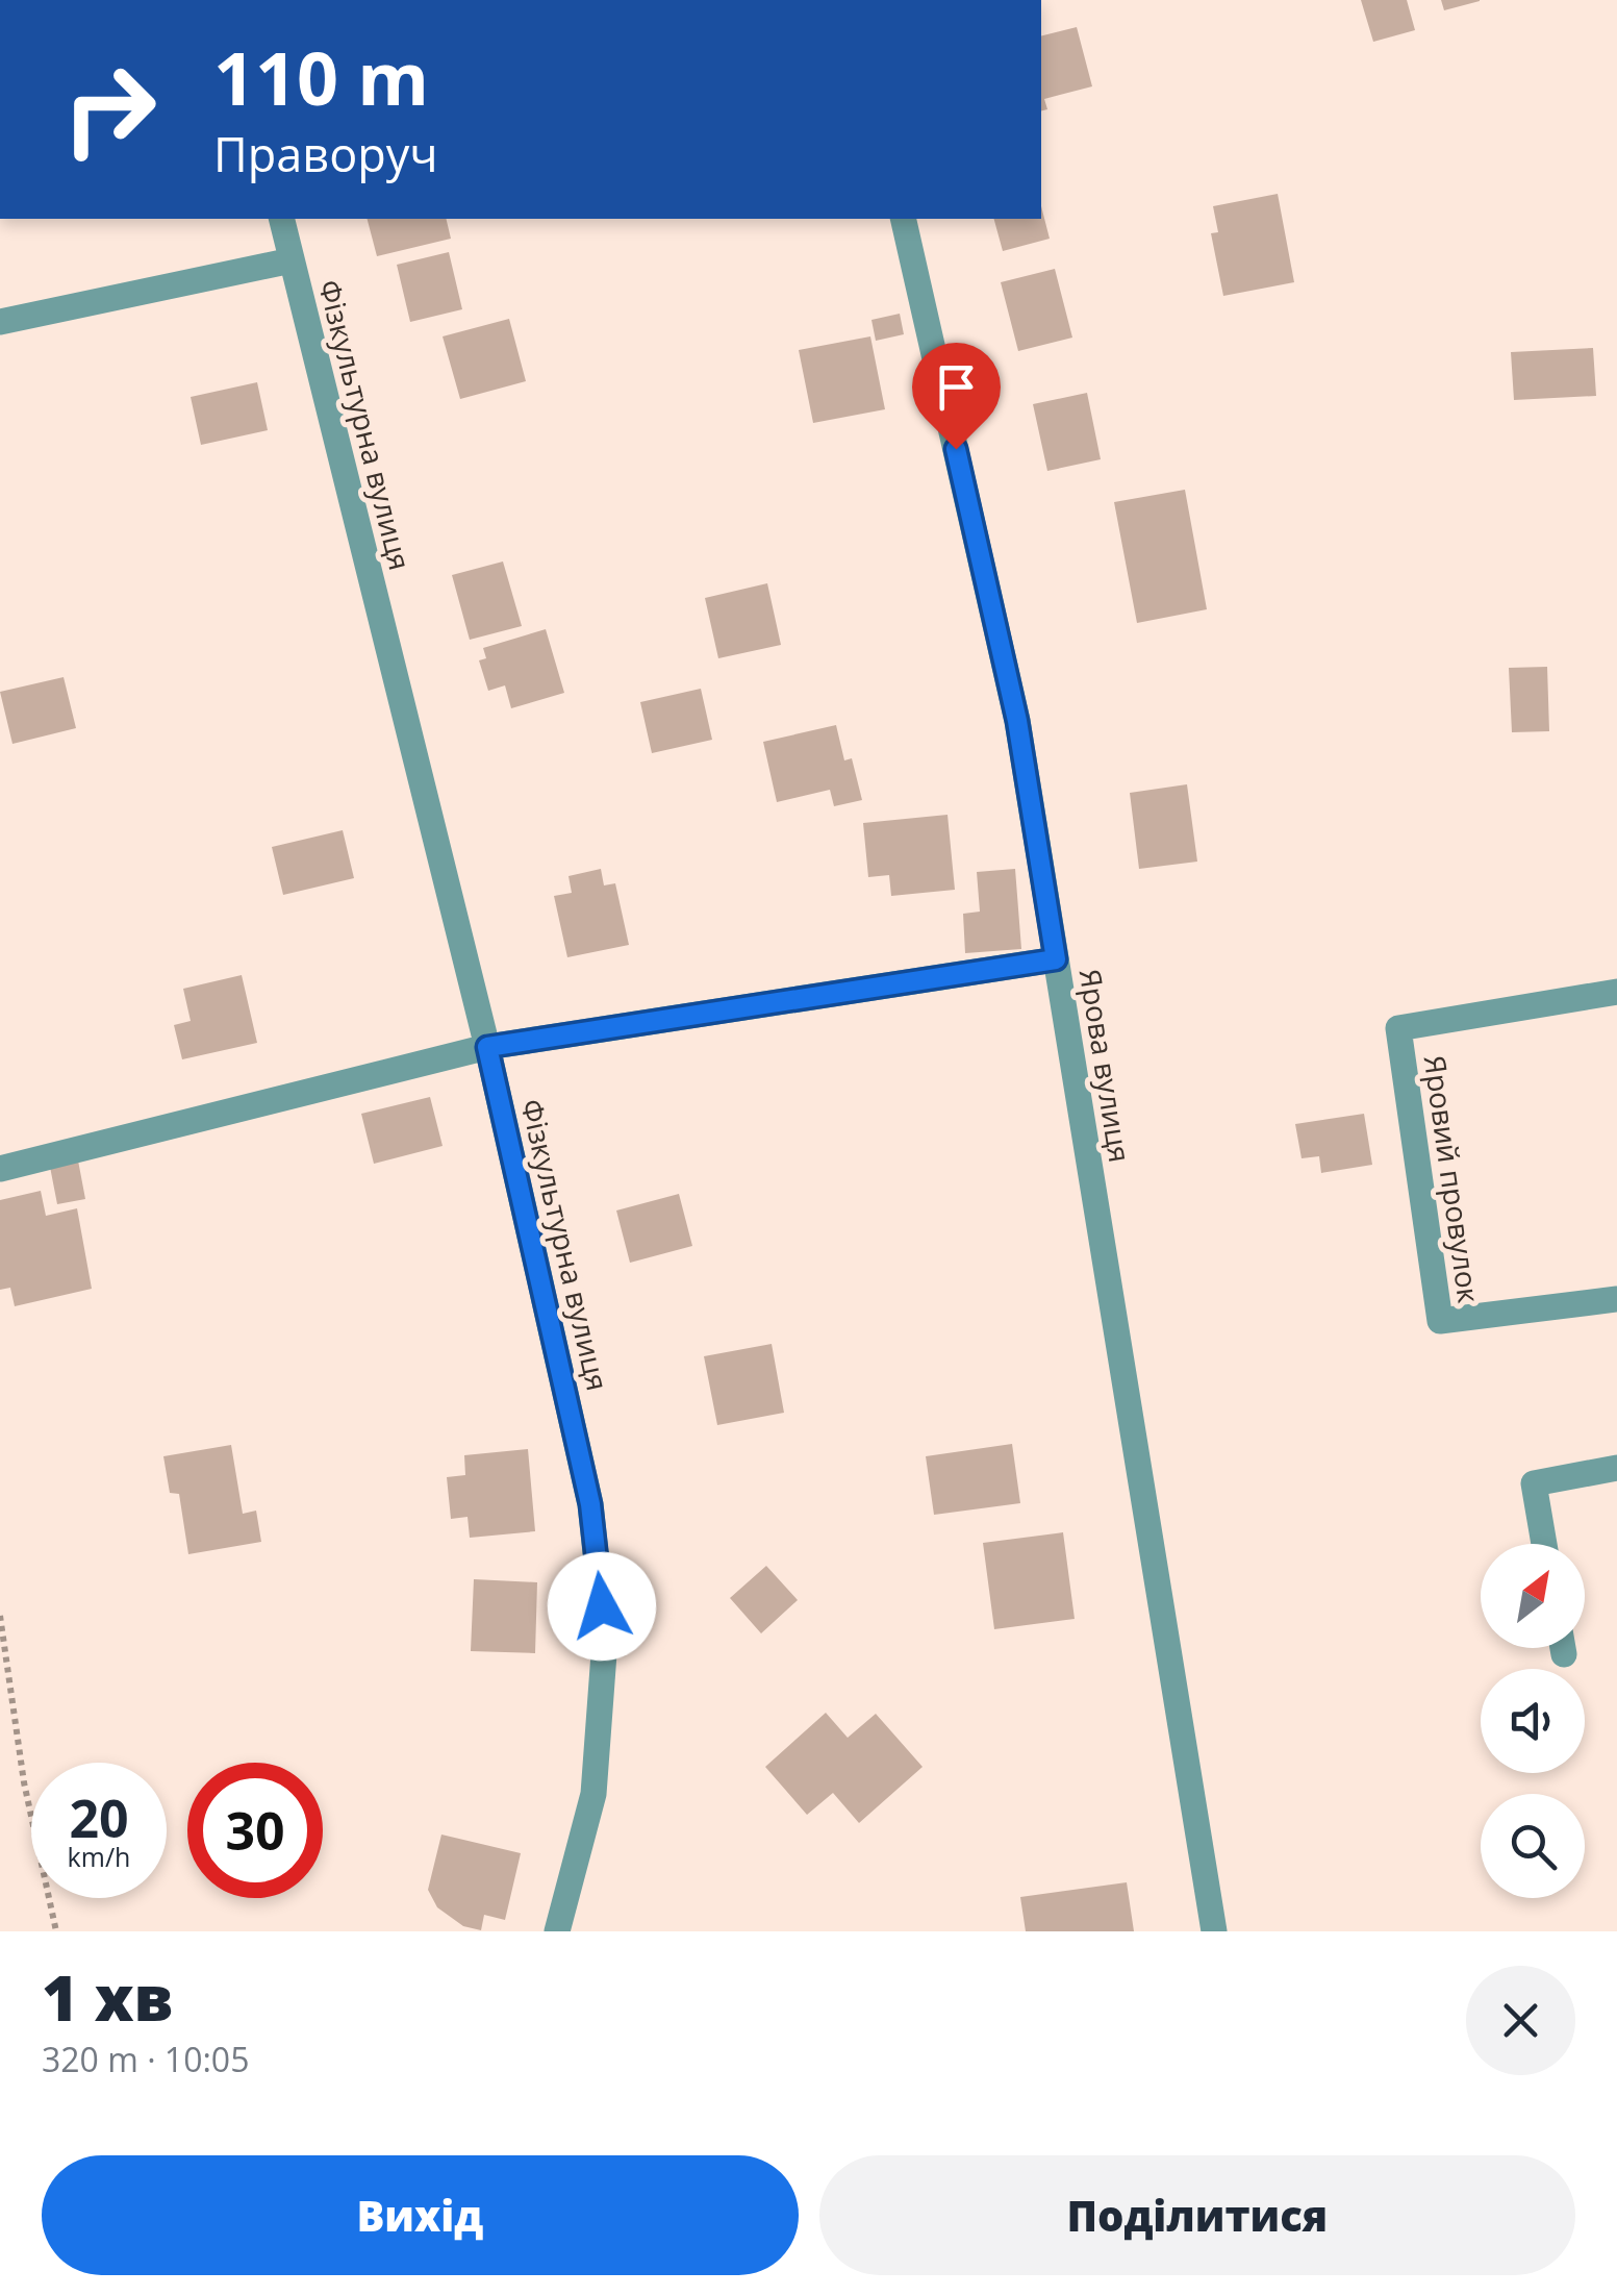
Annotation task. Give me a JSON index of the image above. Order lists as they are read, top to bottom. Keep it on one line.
{"streets":{"street":["Фізкультурна вулиця","Ярова вулиця","Яровий провулок"]},"north":"top right","page":{"turn":["110 m","Праворуч"],"speed":"20 km/h","limit":"30","heading":["1 хв","320 m · 10:05"],"buttons":["Вихід","Поділитися"]}}
